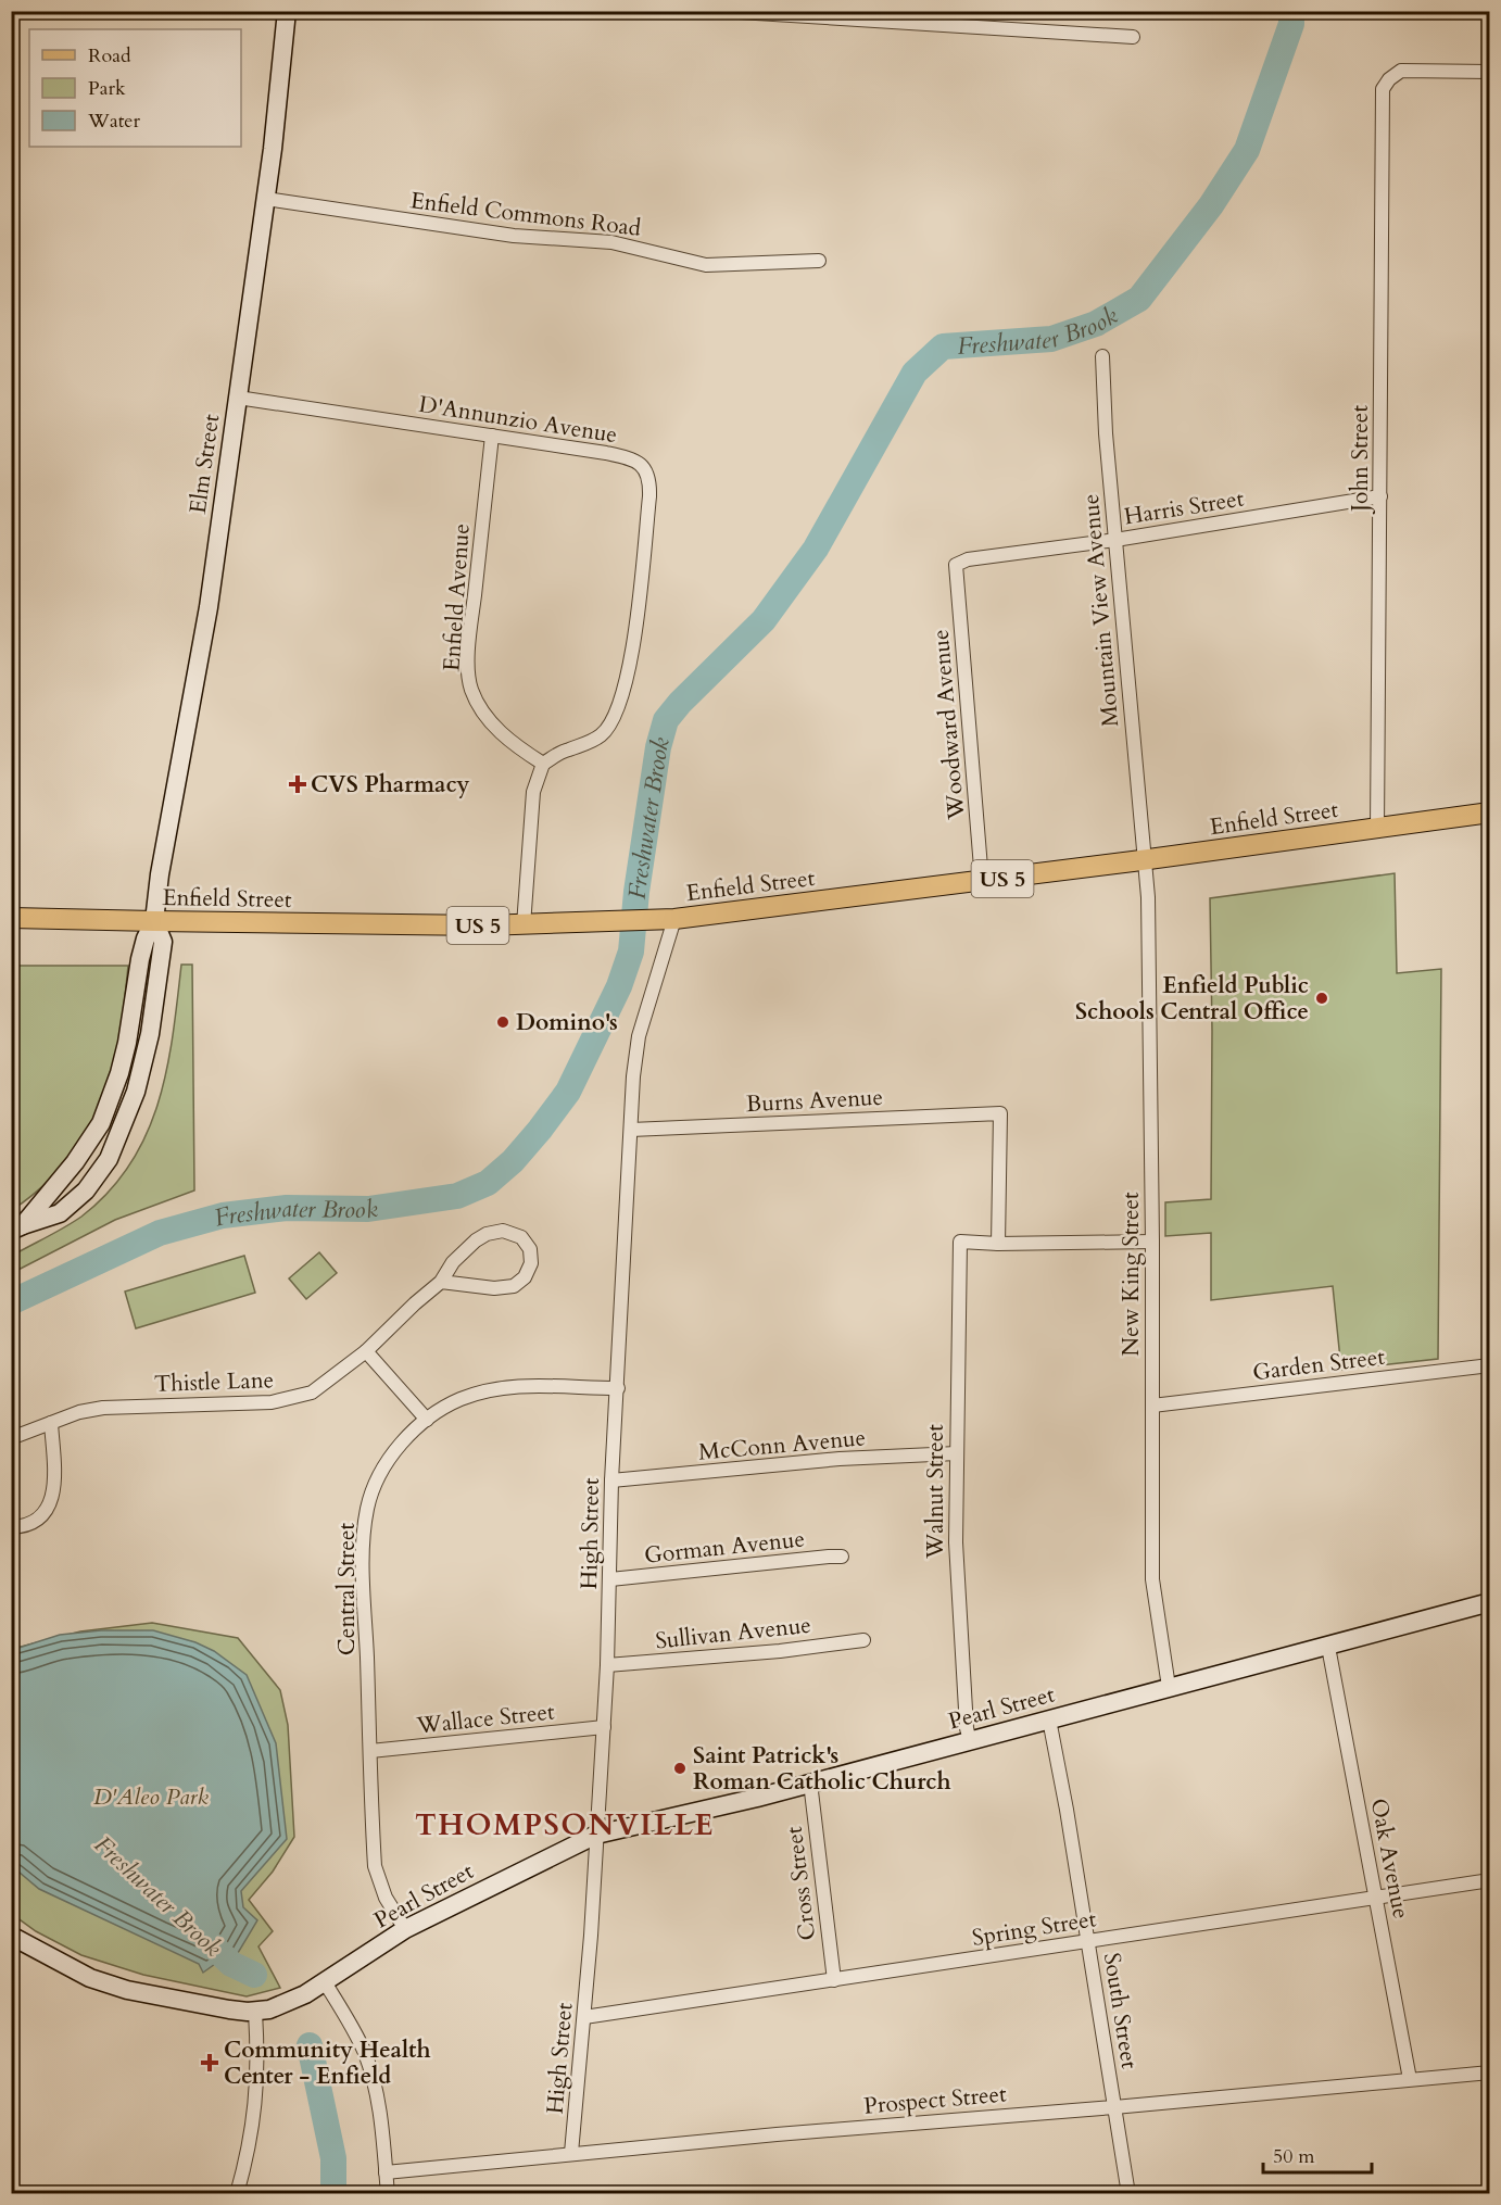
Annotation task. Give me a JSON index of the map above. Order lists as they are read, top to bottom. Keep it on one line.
{"streets":{"main road":["Enfield Street","US 5"],"street":["Enfield Commons Road","D'Annunzio Avenue","John Street","Elm Street","Harris Street","Enfield Avenue","Mountain View Avenue","Woodward Avenue","Burns Avenue","New King Street","Garden Street","Thistle Lane","McConn Avenue","Walnut Street","High Street","Gorman Avenue","Central Street","Sullivan Avenue","Pearl Street","Wallace Street","Oak Avenue","Cross Street","Spring Street","South Street","Prospect Street"]},"crossings":[["Enfield Commons Road","Elm Street"],["D'Annunzio Avenue","Elm Street"],["D'Annunzio Avenue","Enfield Avenue"],["John Street","Harris Street"],["John Street","Enfield Street"],["Elm Street","Enfield Street"],["Harris Street","Mountain View Avenue"],["Harris Street","Woodward Avenue"],["Mountain View Avenue","Enfield Street"],["Mountain View Avenue","New King Street"],["Woodward Avenue","Enfield Street"],["Enfield Street","New King Street"],["Enfield Street","High Street"],["Burns Avenue","Walnut Street"],["Burns Avenue","High Street"],["New King Street","Garden Street"],["New King Street","Pearl Street"],["McConn Avenue","Walnut Street"],["McConn Avenue","High Street"],["Walnut Street","Pearl Street"],["High Street","Gorman Avenue"],["High Street","Central Street"],["High Street","Sullivan Avenue"],["High Street","Pearl Street"],["High Street","Wallace Street"],["High Street","Spring Street"],["High Street","Prospect Street"],["Central Street","Pearl Street"],["Central Street","Wallace Street"],["Pearl Street","Oak Avenue"],["Pearl Street","Cross Street"],["Pearl Street","South Street"],["Oak Avenue","Spring Street"],["Oak Avenue","Prospect Street"],["Cross Street","Spring Street"],["Spring Street","South Street"],["South Street","Prospect Street"]],"districts":["THOMPSONVILLE"],"water":["Freshwater Brook"],"parks":["D'Aleo Park"],"places":{"health":["CVS Pharmacy","Community Health Center - Enfield"],"other":["Enfield Public Schools Central Office","Domino's","Saint Patrick's Roman Catholic Church"]},"legend":["Road","Park","Water"],"scale_bar":"50 m"}
